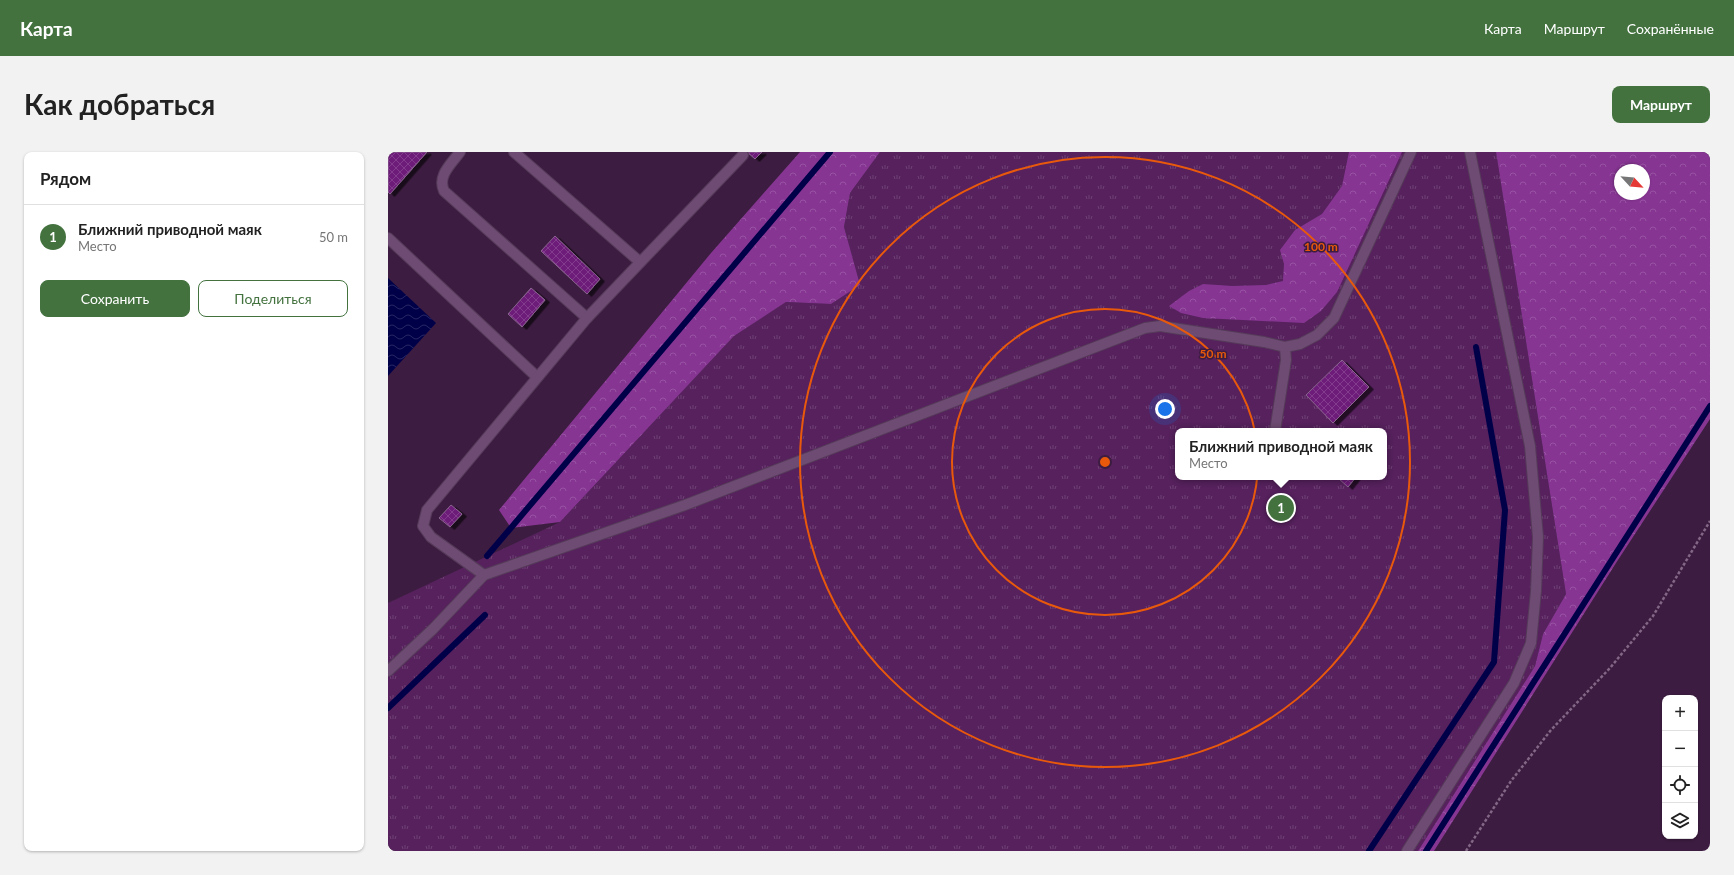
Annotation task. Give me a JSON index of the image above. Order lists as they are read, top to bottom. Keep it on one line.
{"north":"bottom right","page":{"header":"Карта","nav":["Карта","Маршрут","Сохранённые"],"buttons":["Маршрут",["Сохранить","Поделиться"]],"title":"Как добраться","heading":"Рядом","list":[{"mark":"1","name":"Ближний приводной маяк","note":"Место","value":"50 m"}],"popup":["Ближний приводной маяк","Место"],"pins":"1","map_buttons":["+","−"]},"rings":["100 m","50 m"]}
